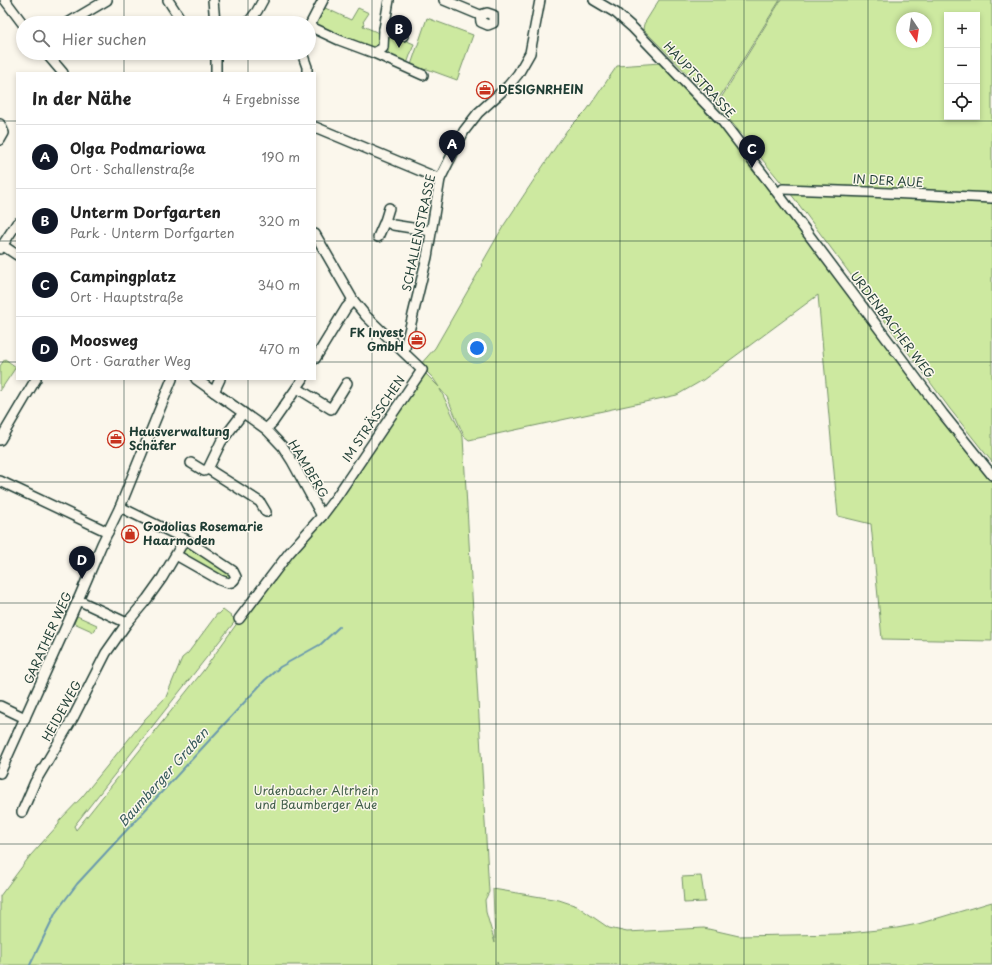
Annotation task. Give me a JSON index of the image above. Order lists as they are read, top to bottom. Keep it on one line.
{"streets":{"street":["HAUPTSTRASSE","IN DER AUE","SCHALLENSTRASSE","URDENBACHER WEG","IM STRÄSSCHEN","HAMBERG","GARATHER WEG","HEIDEWEG"]},"crossings":[["HAUPTSTRASSE","IN DER AUE"],["HAUPTSTRASSE","URDENBACHER WEG"],["IN DER AUE","URDENBACHER WEG"],["SCHALLENSTRASSE","IM STRÄSSCHEN"],["IM STRÄSSCHEN","HAMBERG"]],"water":["Baumberger Graben"],"parks":["Urdenbacher Altrhein und Baumberger Aue"],"places":{"office":["DESIGNRHEIN","FK Invest GmbH","Hausverwaltung Schäfer"],"shop":["Godolias Rosemarie Haarmoden"]},"north":"bottom","page":{"map_buttons":["+","−"],"pins":["B","A","C","D"],"search":"Hier suchen","heading":["In der Nähe","4 Ergebnisse"],"list":[{"mark":"A","name":"Olga Podmariowa","note":"Ort · Schallenstraße","value":"190 m"},{"mark":"B","name":"Unterm Dorfgarten","note":"Park · Unterm Dorfgarten","value":"320 m"},{"mark":"C","name":"Campingplatz","note":"Ort · Hauptstraße","value":"340 m"},{"mark":"D","name":"Moosweg","note":"Ort · Garather Weg","value":"470 m"}]}}
